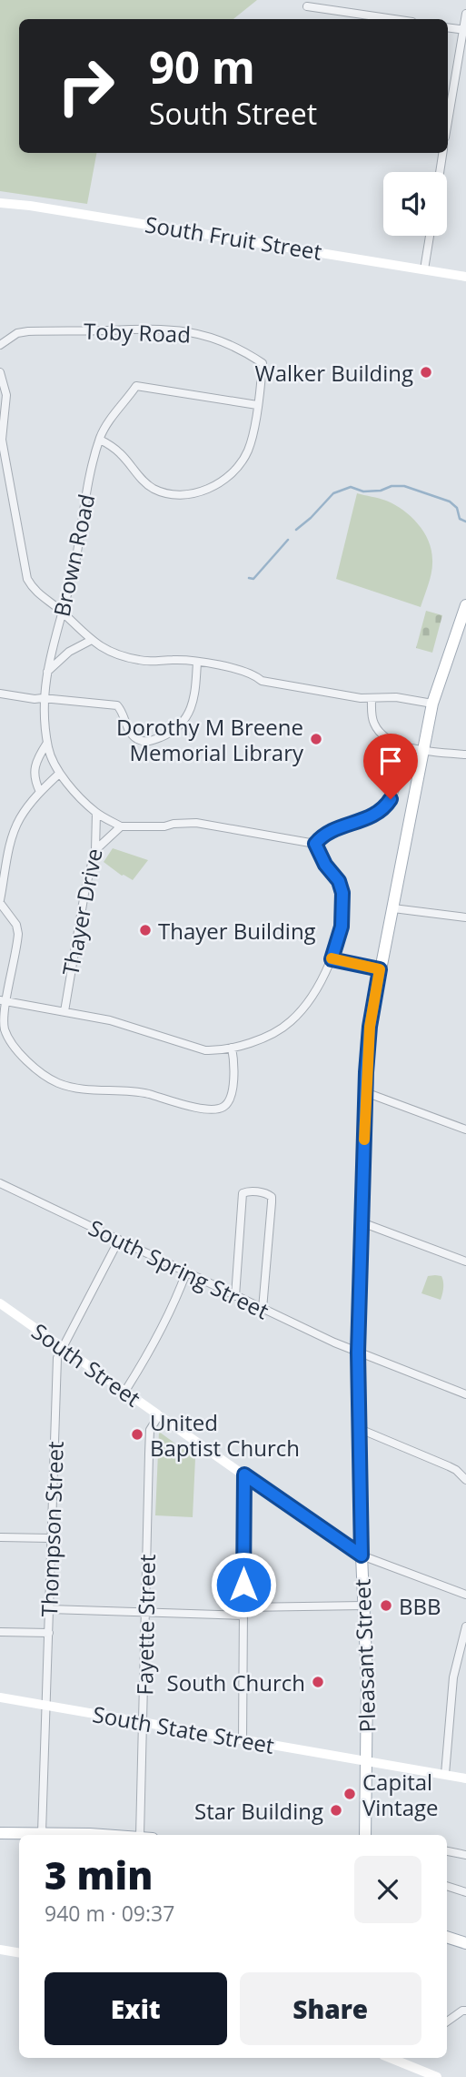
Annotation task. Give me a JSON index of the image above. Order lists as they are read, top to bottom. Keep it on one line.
{"streets":{"main road":["Pleasant Street"],"street":["South Fruit Street","Toby Road","Brown Road","Thayer Drive","South Spring Street","South Street","Thompson Street","Fayette Street","South State Street"]},"crossings":[["Toby Road","Brown Road"],["Brown Road","Thayer Drive"],["South Spring Street","Thompson Street"],["South Spring Street","Pleasant Street"],["South Street","Thompson Street"],["South Street","Fayette Street"],["South Street","Pleasant Street"],["Thompson Street","South State Street"],["Fayette Street","South State Street"],["Pleasant Street","South State Street"]],"places":["Walker Building","Dorothy M Breene Memorial Library","Thayer Building","United Baptist Church","BBB","South Church","Capital Vintage","Star Building"],"page":{"turn":["90 m","South Street"],"heading":["3 min","940 m · 09:37"],"buttons":["Exit","Share"]}}
